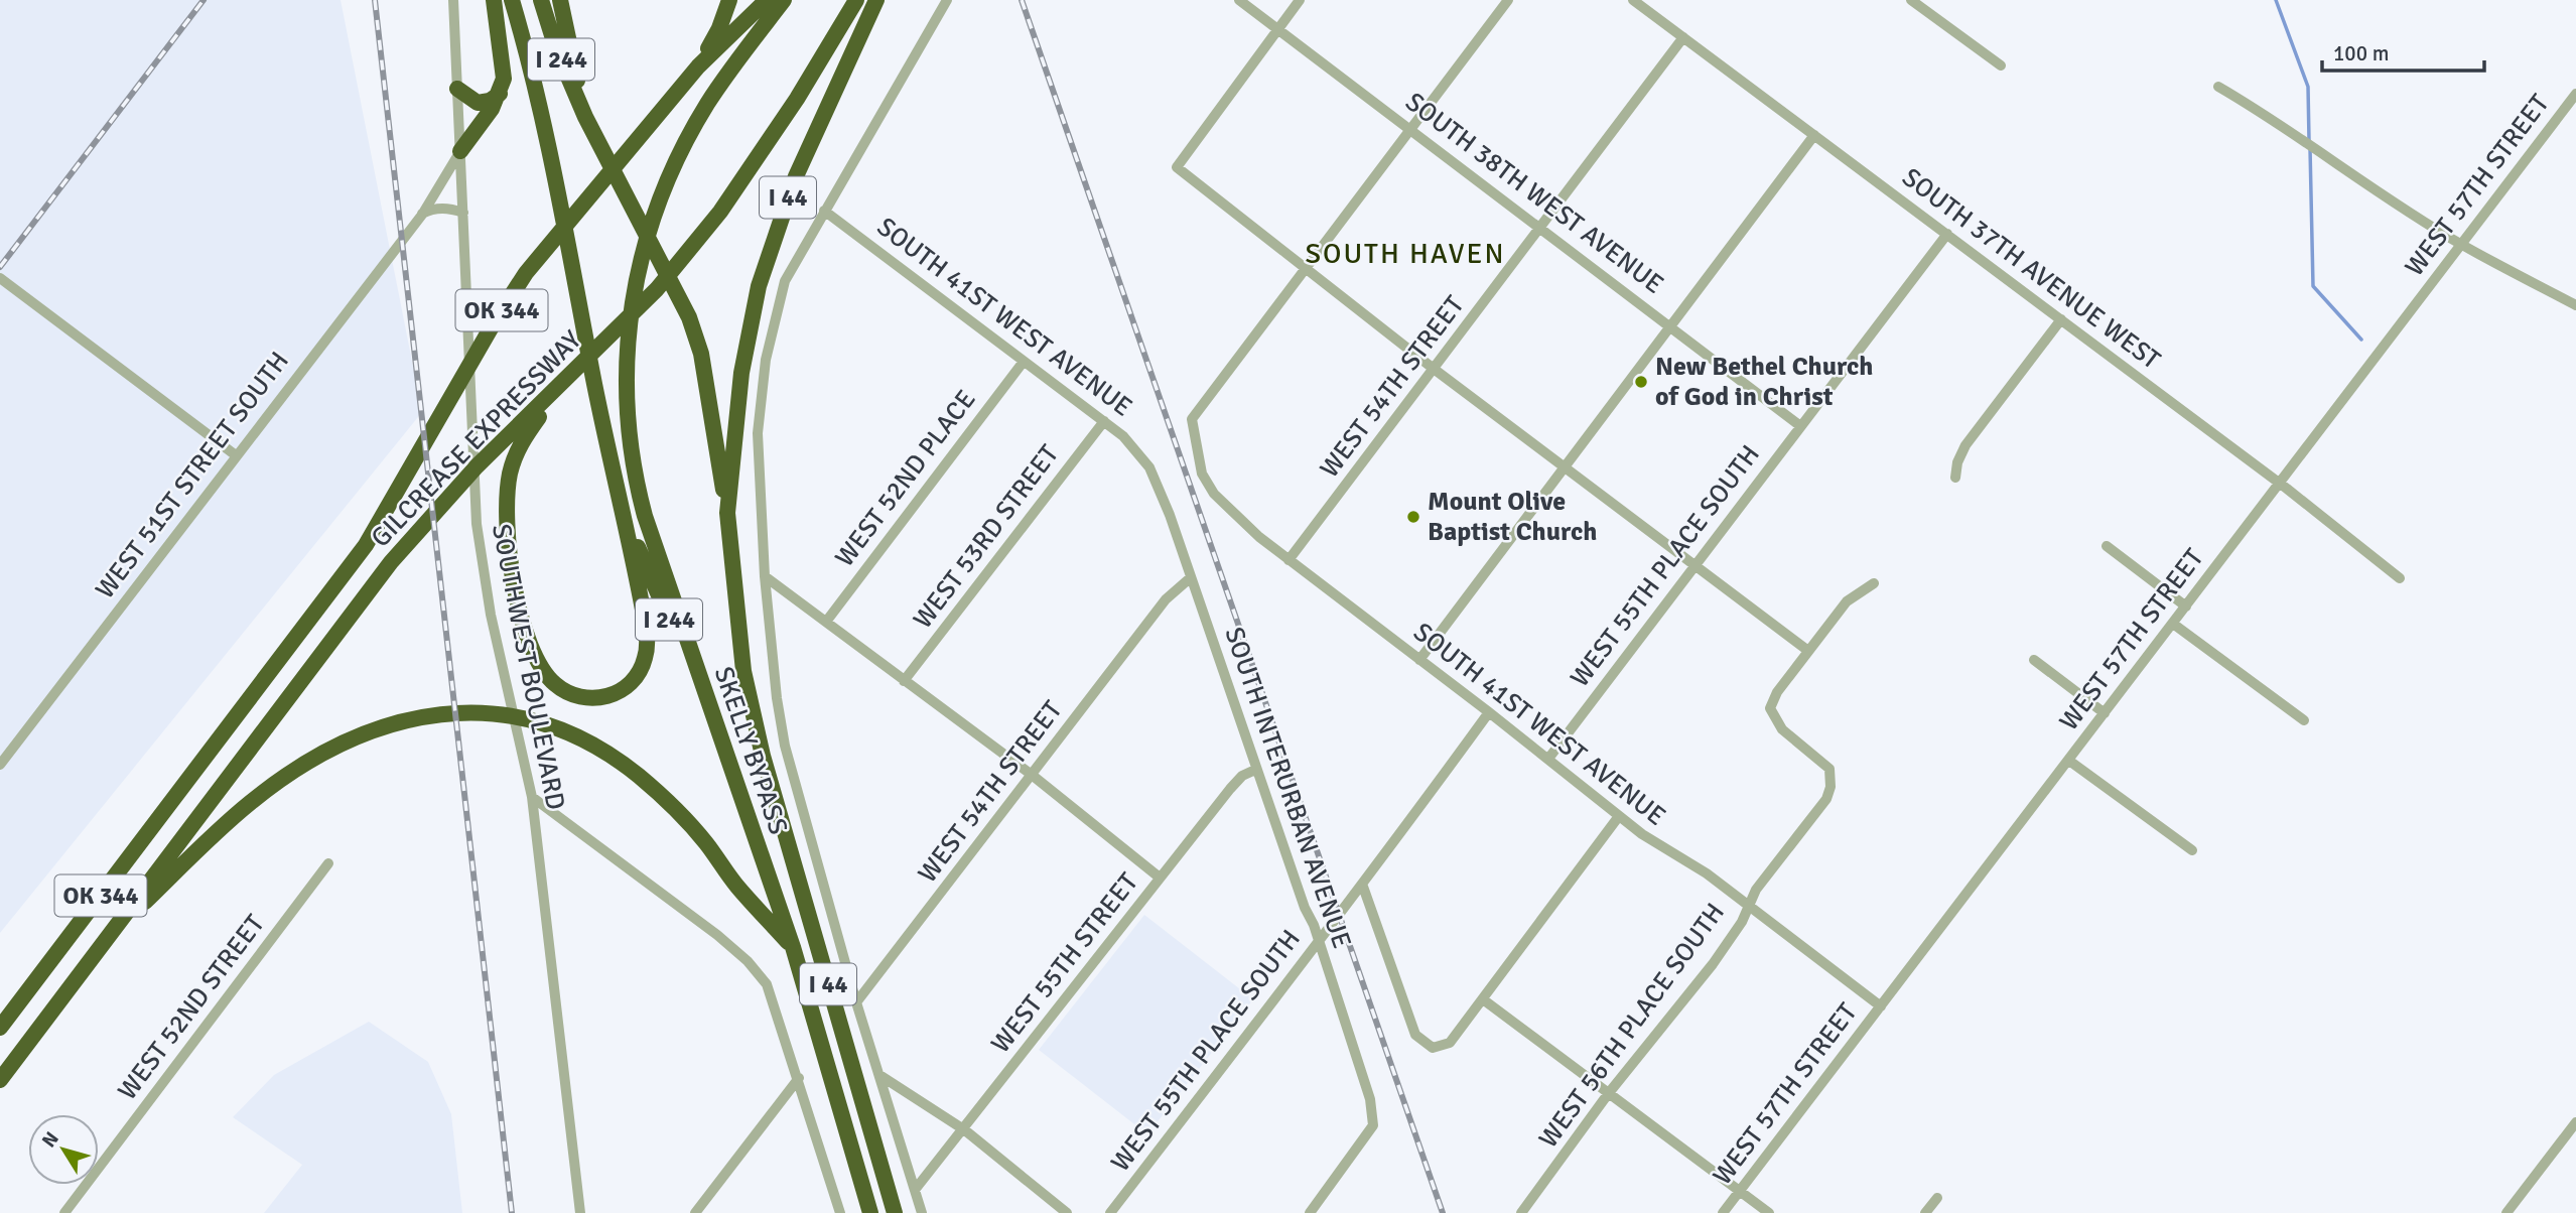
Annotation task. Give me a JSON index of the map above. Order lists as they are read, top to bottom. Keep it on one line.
{"streets":{"highway":["I 244","I 44","OK 344","GILCREASE EXPRESSWAY","SKELLY BYPASS"],"street":["WEST 57TH STREET","SOUTH 38TH WEST AVENUE","SOUTH 37TH AVENUE WEST","SOUTH 41ST WEST AVENUE","WEST 54TH STREET","WEST 51ST STREET SOUTH","WEST 52ND PLACE","WEST 53RD STREET","WEST 55TH PLACE SOUTH","SOUTHWEST BOULEVARD","SOUTH INTERURBAN AVENUE","WEST 55TH STREET","WEST 52ND STREET","WEST 56TH PLACE SOUTH"]},"crossings":[["I 244","SKELLY BYPASS"],["WEST 57TH STREET","SOUTH 37TH AVENUE WEST"],["WEST 57TH STREET","SOUTH 41ST WEST AVENUE"],["SOUTH 38TH WEST AVENUE","SOUTH 41ST WEST AVENUE"],["SOUTH 38TH WEST AVENUE","WEST 54TH STREET"],["SOUTH 38TH WEST AVENUE","WEST 55TH PLACE SOUTH"],["SOUTH 37TH AVENUE WEST","WEST 54TH STREET"],["SOUTH 37TH AVENUE WEST","WEST 55TH PLACE SOUTH"],["SOUTH 41ST WEST AVENUE","WEST 54TH STREET"],["SOUTH 41ST WEST AVENUE","WEST 52ND PLACE"],["SOUTH 41ST WEST AVENUE","WEST 53RD STREET"],["SOUTH 41ST WEST AVENUE","WEST 55TH PLACE SOUTH"],["SOUTH 41ST WEST AVENUE","SOUTH INTERURBAN AVENUE"],["SOUTH 41ST WEST AVENUE","WEST 56TH PLACE SOUTH"],["WEST 54TH STREET","SOUTH INTERURBAN AVENUE"],["WEST 51ST STREET SOUTH","SOUTHWEST BOULEVARD"],["WEST 55TH PLACE SOUTH","SOUTH INTERURBAN AVENUE"],["SOUTH INTERURBAN AVENUE","WEST 55TH STREET"]],"districts":["SOUTH HAVEN"],"places":["New Bethel Church of God in Christ","Mount Olive Baptist Church"],"scale_bar":"100 m","north":"top left"}
